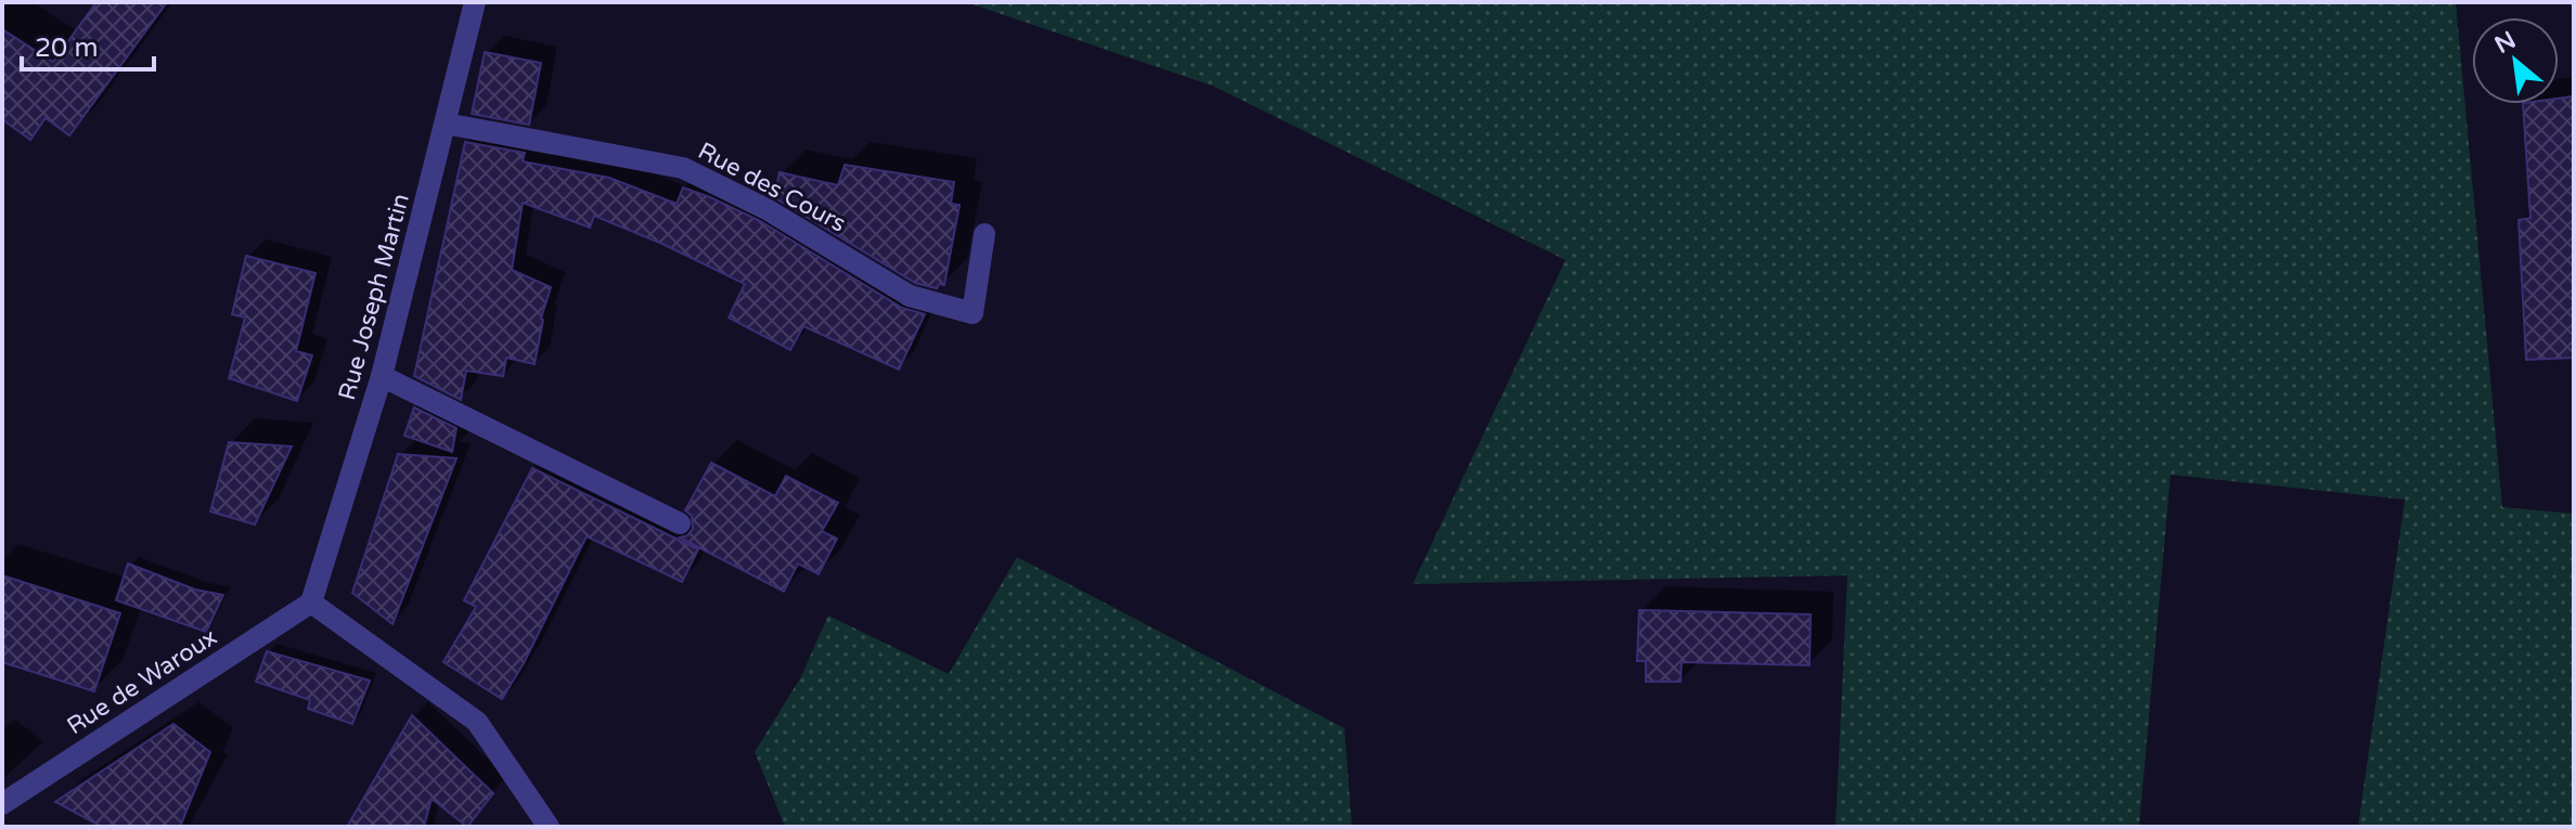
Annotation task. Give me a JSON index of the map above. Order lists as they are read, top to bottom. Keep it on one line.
{"streets":{"street":["Rue des Cours","Rue Joseph Martin","Rue de Waroux"]},"crossings":[["Rue des Cours","Rue Joseph Martin"],["Rue Joseph Martin","Rue de Waroux"]],"scale_bar":"20 m","north":"top left"}
